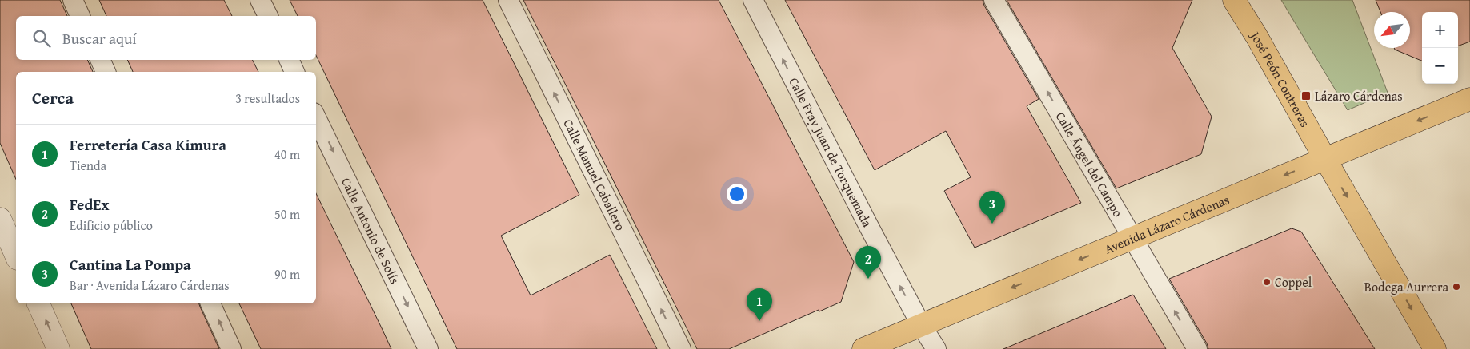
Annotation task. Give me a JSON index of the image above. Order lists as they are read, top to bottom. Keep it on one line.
{"streets":{"main road":["José Peón Contreras","Avenida Lázaro Cárdenas"],"street":["Calle Fray Juan de Torquemada","Calle Ángel del Campo","Calle Manuel Caballero","Calle Antonio de Solís"]},"crossings":[["José Peón Contreras","Avenida Lázaro Cárdenas"],["Calle Fray Juan de Torquemada","Avenida Lázaro Cárdenas"],["Calle Ángel del Campo","Avenida Lázaro Cárdenas"]],"one_way":["José Peón Contreras","Calle Fray Juan de Torquemada","Calle Ángel del Campo","Calle Manuel Caballero","Avenida Lázaro Cárdenas","Calle Antonio de Solís"],"places":{"transit":["Lázaro Cárdenas"],"other":["Coppel","Bodega Aurrera"]},"north":"bottom left","page":{"map_buttons":["+","−"],"search":"Buscar aquí","heading":["Cerca","3 resultados"],"list":[{"mark":"1","name":"Ferretería Casa Kimura","note":"Tienda","value":"40 m"},{"mark":"2","name":"FedEx","note":"Edificio público","value":"50 m"},{"mark":"3","name":"Cantina La Pompa","note":"Bar · Avenida Lázaro Cárdenas","value":"90 m"}],"pins":["3","2","1"]}}
